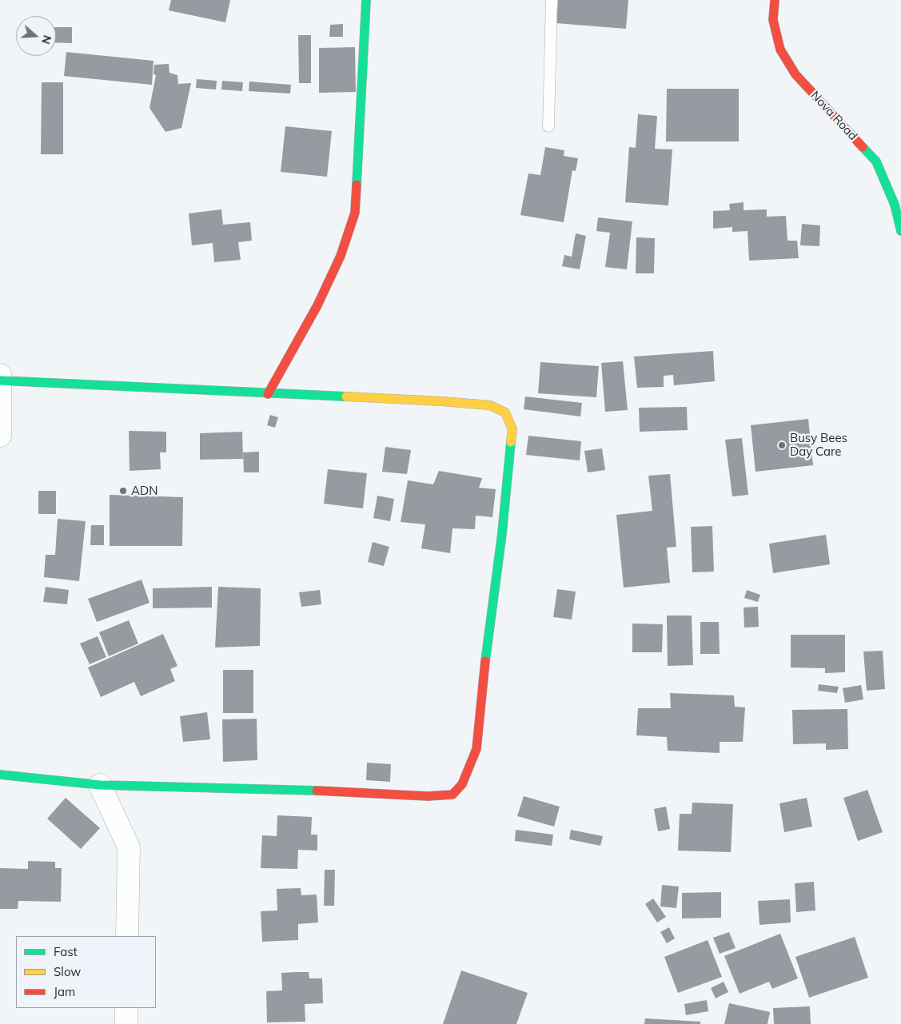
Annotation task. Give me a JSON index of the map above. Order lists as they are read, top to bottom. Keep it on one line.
{"streets":{"street":["Nova Road"]},"places":["Busy Bees Day Care","ADN"],"legend":["Fast","Slow","Jam"],"north":"right"}
